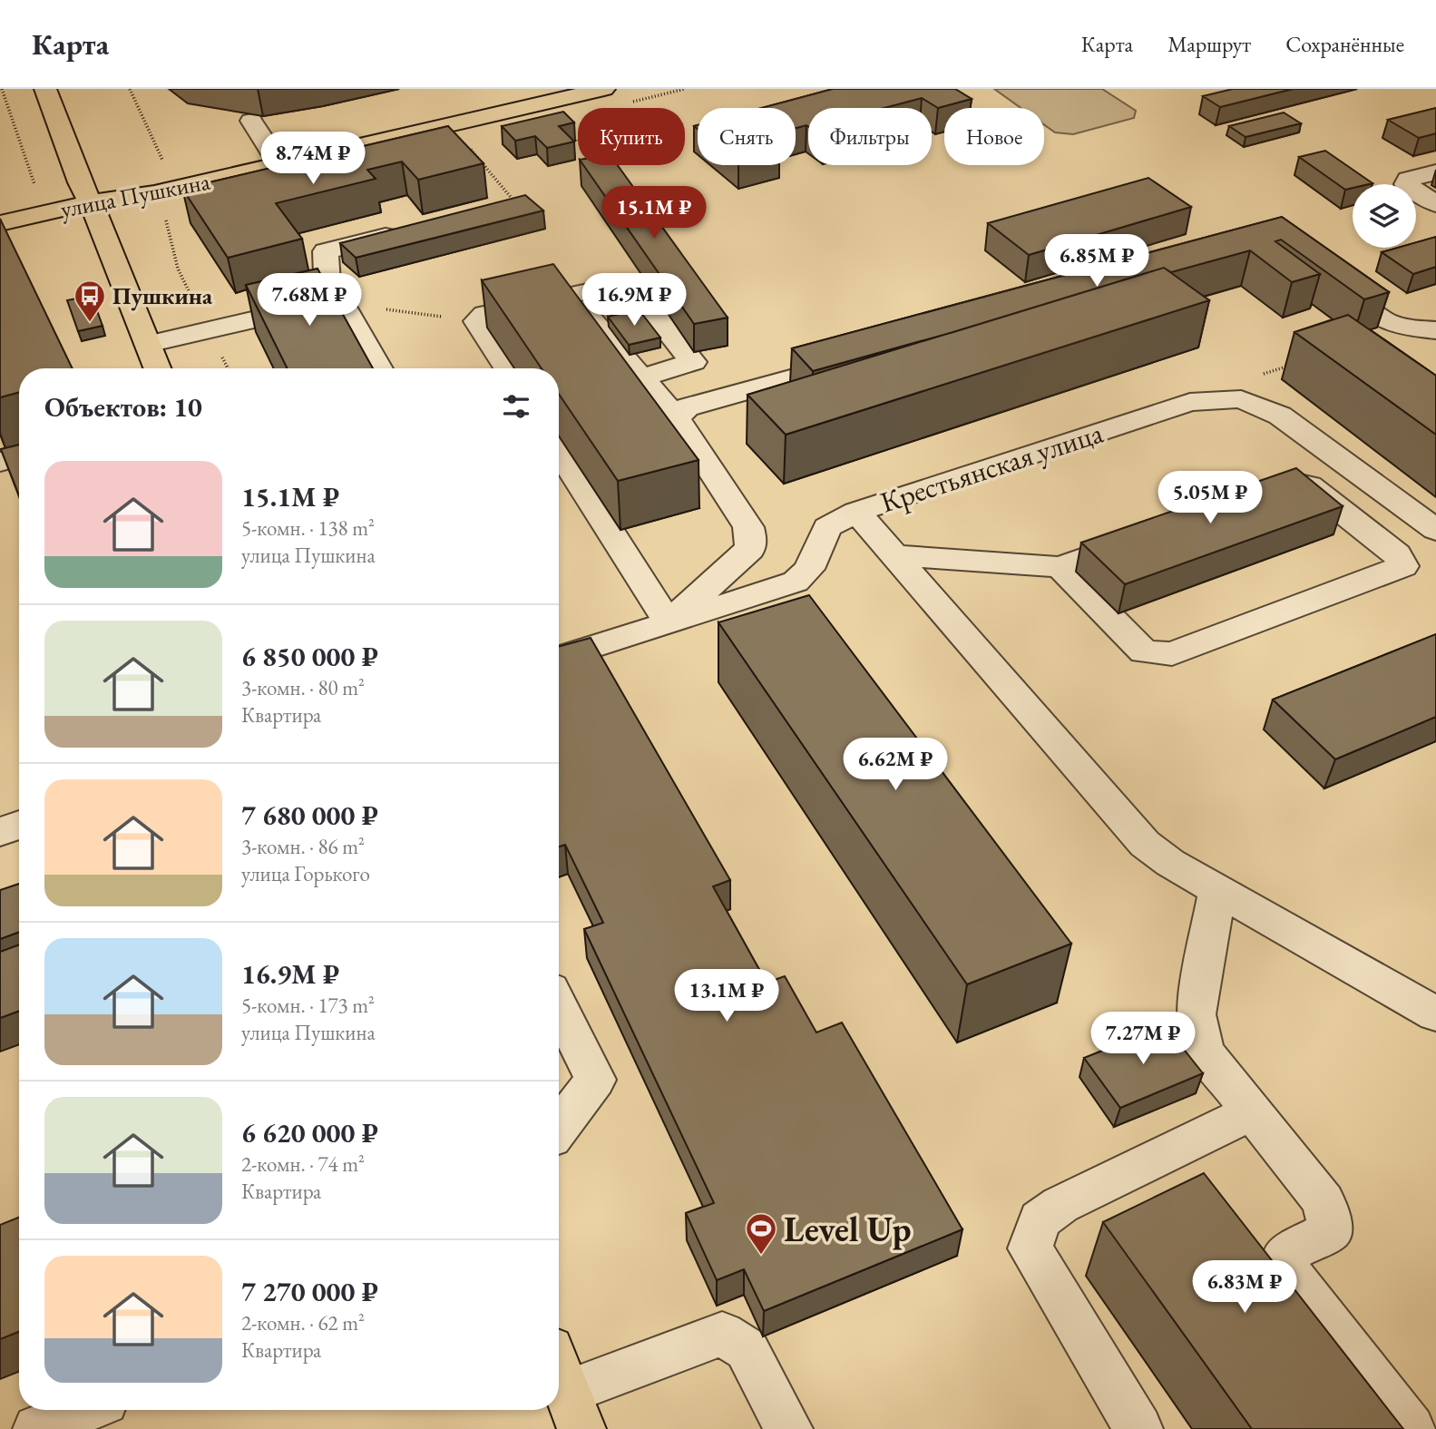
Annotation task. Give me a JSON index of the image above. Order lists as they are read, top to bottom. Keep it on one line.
{"streets":{"main road":["улица Пушкина"],"lane":["Крестьянская улица"]},"places":{"bus stop":["Пушкина"],"sports":["Level Up"]},"page":{"header":"Карта","nav":["Карта","Маршрут","Сохранённые"],"chip":["Купить","Снять","Фильтры","Новое"],"price":["8.74M ₽","15.1M ₽","6.85M ₽","7.68M ₽","16.9M ₽","5.05M ₽","6.62M ₽","13.1M ₽","7.27M ₽","6.83M ₽"],"heading":"Объектов: 10","list":[{"name":"15.1M ₽","note":"5-комн. · 138 m² · улица Пушкина"},{"name":"6 850 000 ₽","note":"3-комн. · 80 m² · Квартира"},{"name":"7 680 000 ₽","note":"3-комн. · 86 m² · улица Горького"},{"name":"16.9M ₽","note":"5-комн. · 173 m² · улица Пушкина"},{"name":"6 620 000 ₽","note":"2-комн. · 74 m² · Квартира"},{"name":"7 270 000 ₽","note":"2-комн. · 62 m² · Квартира"}]}}
